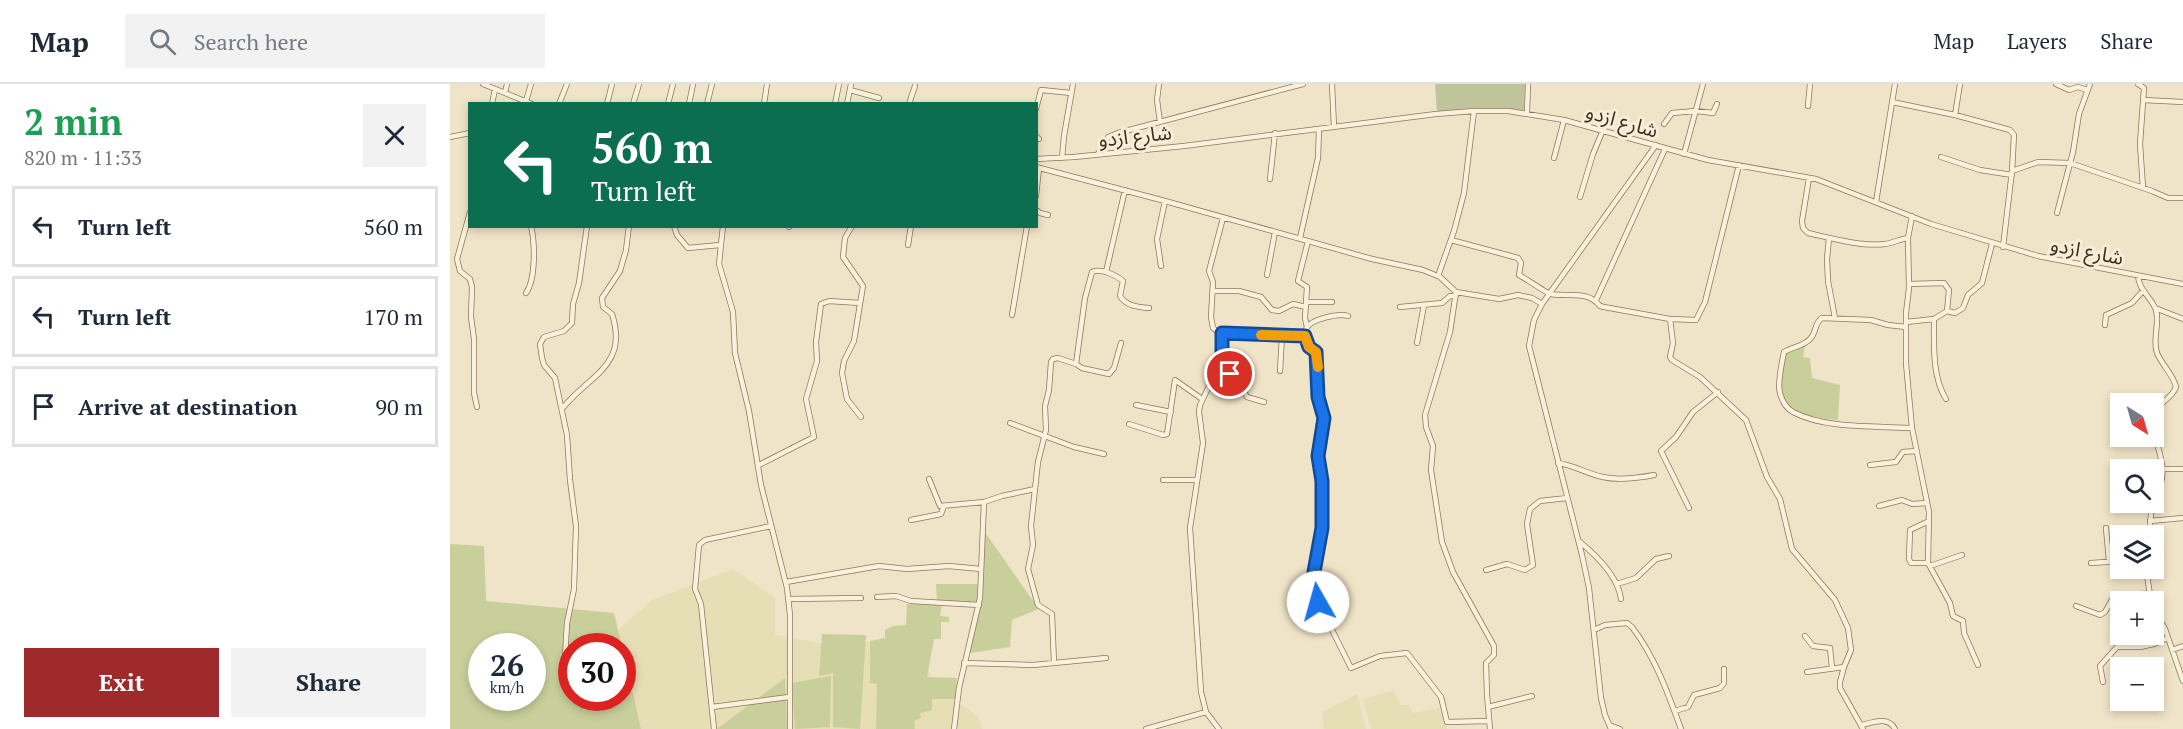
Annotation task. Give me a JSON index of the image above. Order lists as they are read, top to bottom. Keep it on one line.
{"streets":{"street":["شارع ازدو"]},"north":"bottom right","page":{"header":"Map","search":"Search here","nav":["Map","Layers","Share"],"heading":["2 min","820 m · 11:33"],"turn":["560 m","Turn left"],"list":[{"name":"Turn left","value":"560 m"},{"name":"Turn left","value":"170 m"},{"name":"Arrive at destination","value":"90 m"}],"map_buttons":["+","−"],"speed":"26 km/h","limit":"30","buttons":["Exit","Share"]}}
